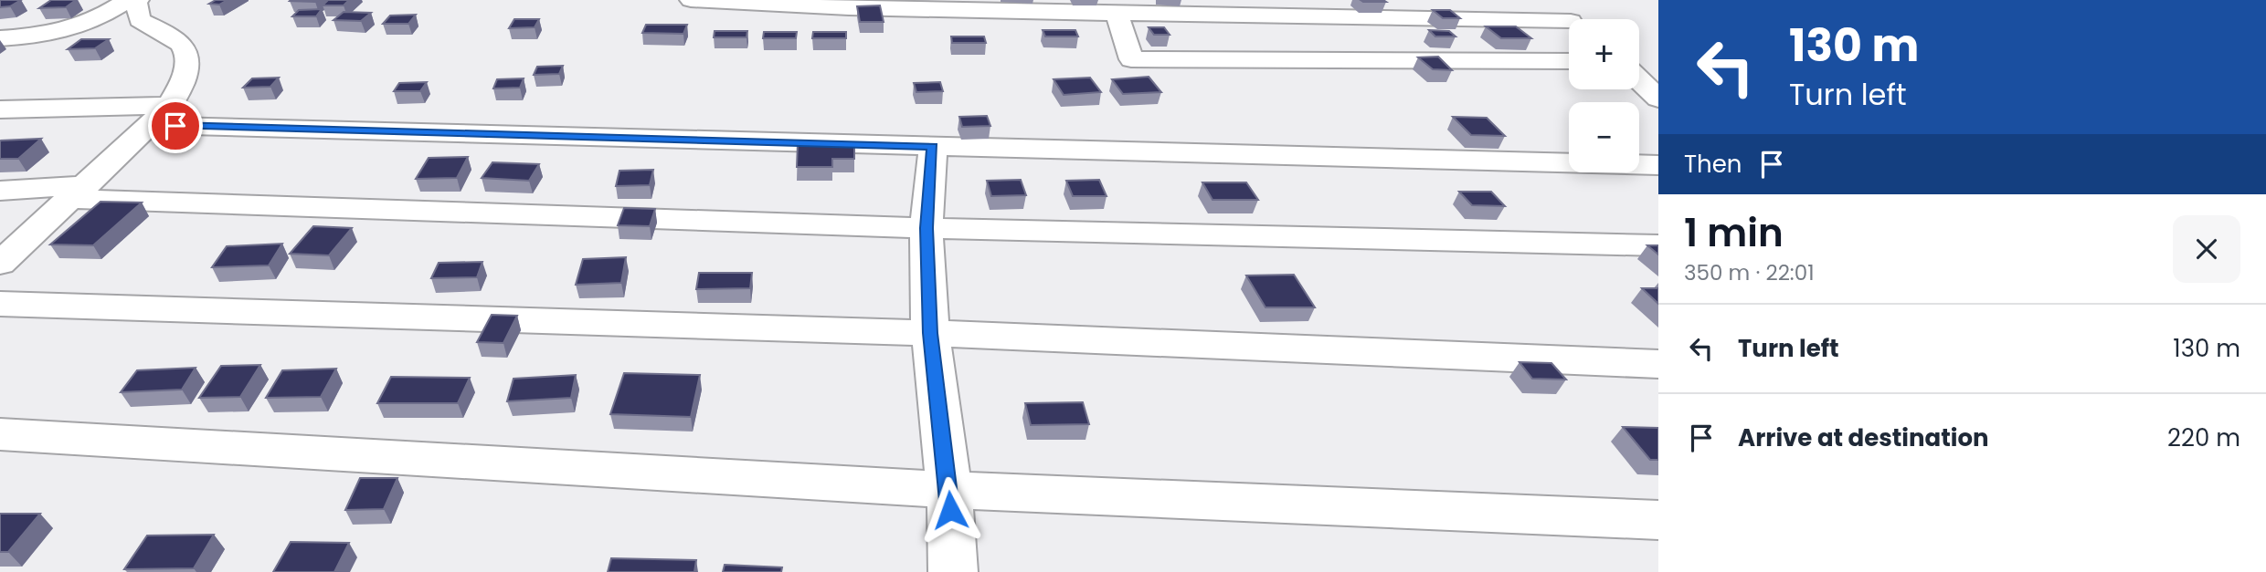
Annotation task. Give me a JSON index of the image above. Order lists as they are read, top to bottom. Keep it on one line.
{"page":{"turn":["130 m","Turn left"],"map_buttons":["+","−"],"then":"Then","heading":["1 min","350 m · 22:01"],"list":[{"name":"Turn left","value":"130 m"},{"name":"Arrive at destination","value":"220 m"}]}}
